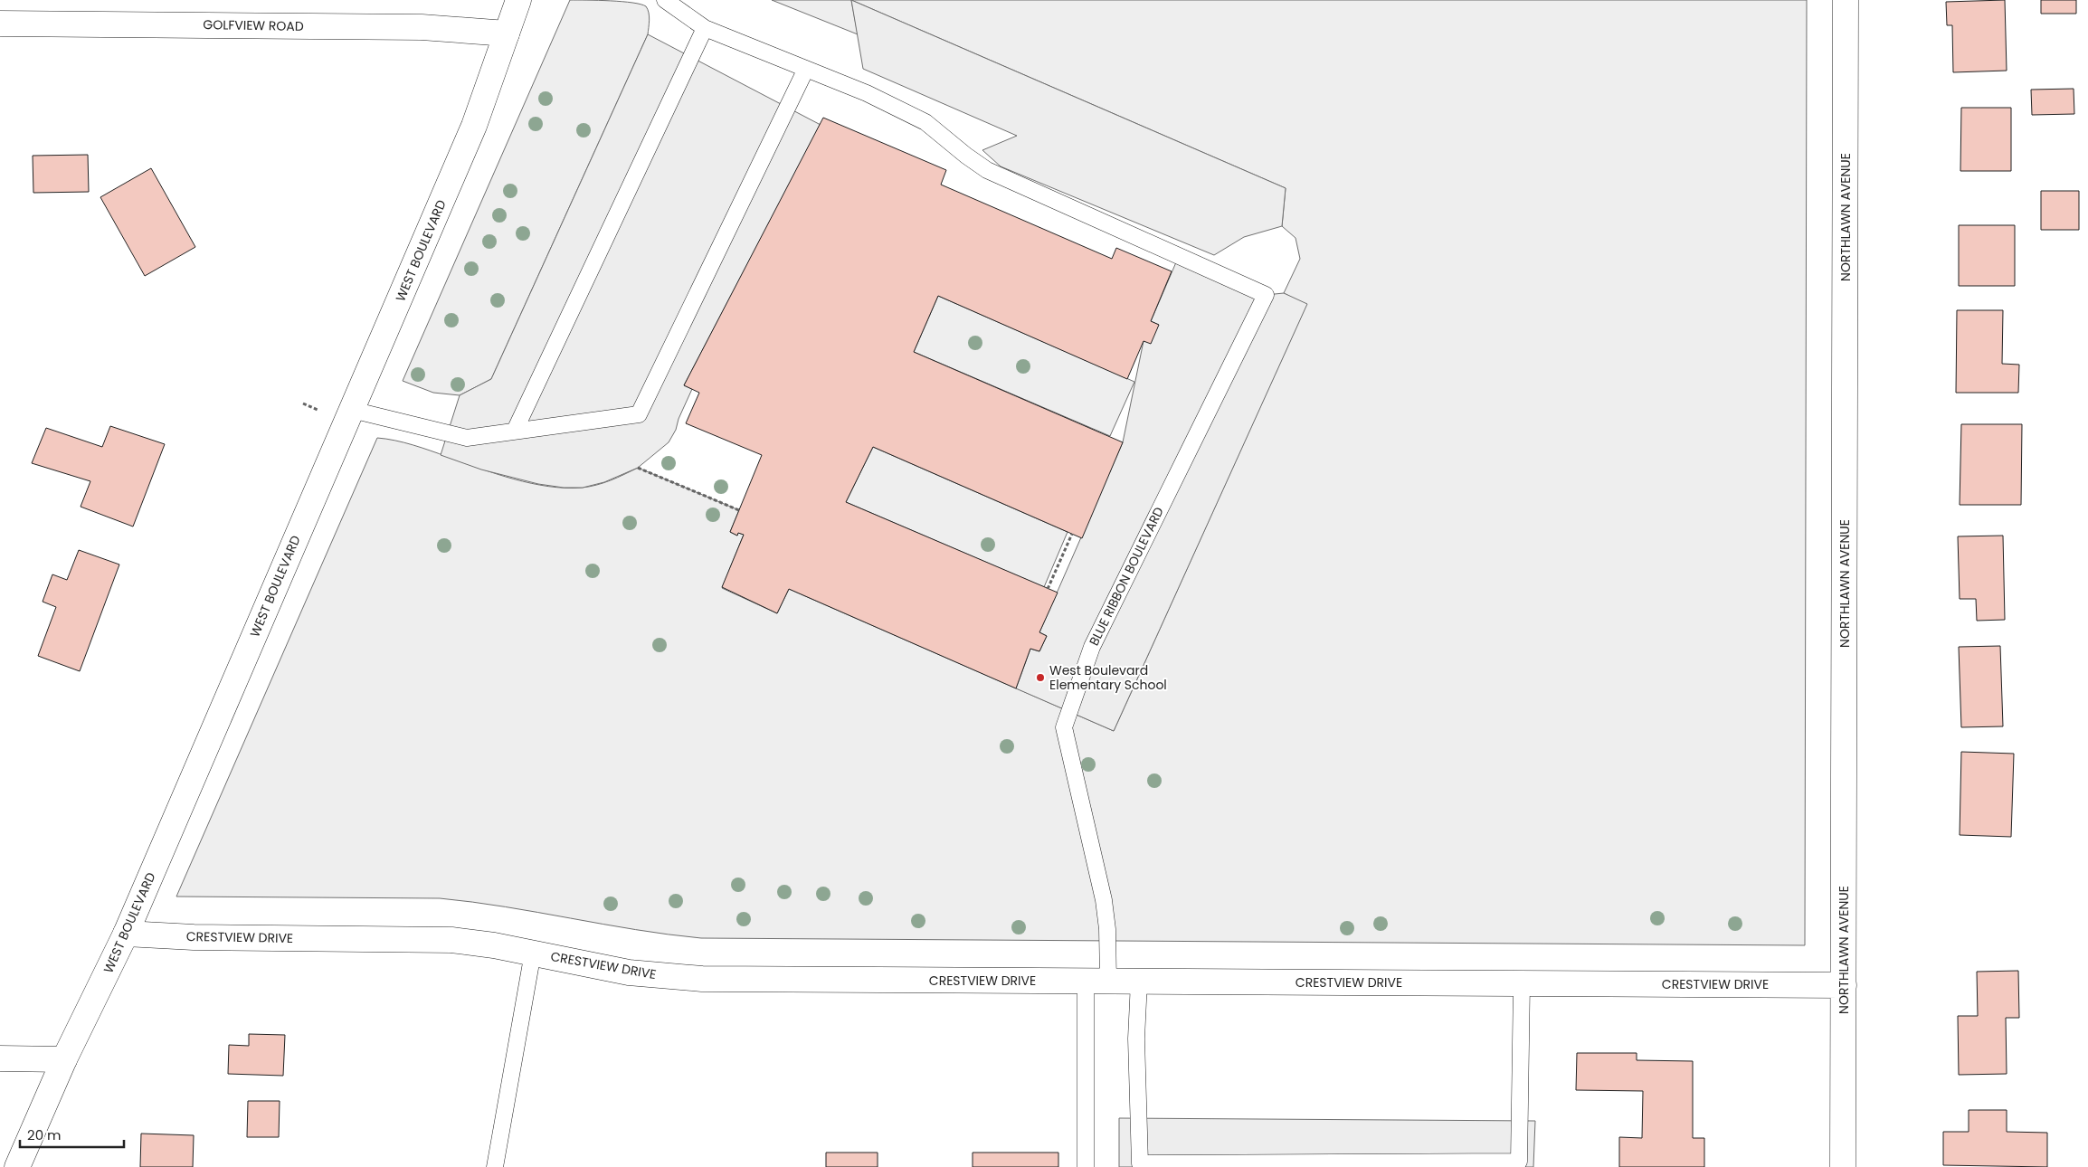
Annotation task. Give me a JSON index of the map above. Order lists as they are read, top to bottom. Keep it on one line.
{"streets":{"street":["GOLFVIEW ROAD","NORTHLAWN AVENUE","WEST BOULEVARD","CRESTVIEW DRIVE"],"lane":["BLUE RIBBON BOULEVARD"]},"crossings":[["GOLFVIEW ROAD","WEST BOULEVARD"],["NORTHLAWN AVENUE","CRESTVIEW DRIVE"],["WEST BOULEVARD","CRESTVIEW DRIVE"],["BLUE RIBBON BOULEVARD","CRESTVIEW DRIVE"]],"places":["West Boulevard Elementary School"],"scale_bar":"20 m"}
